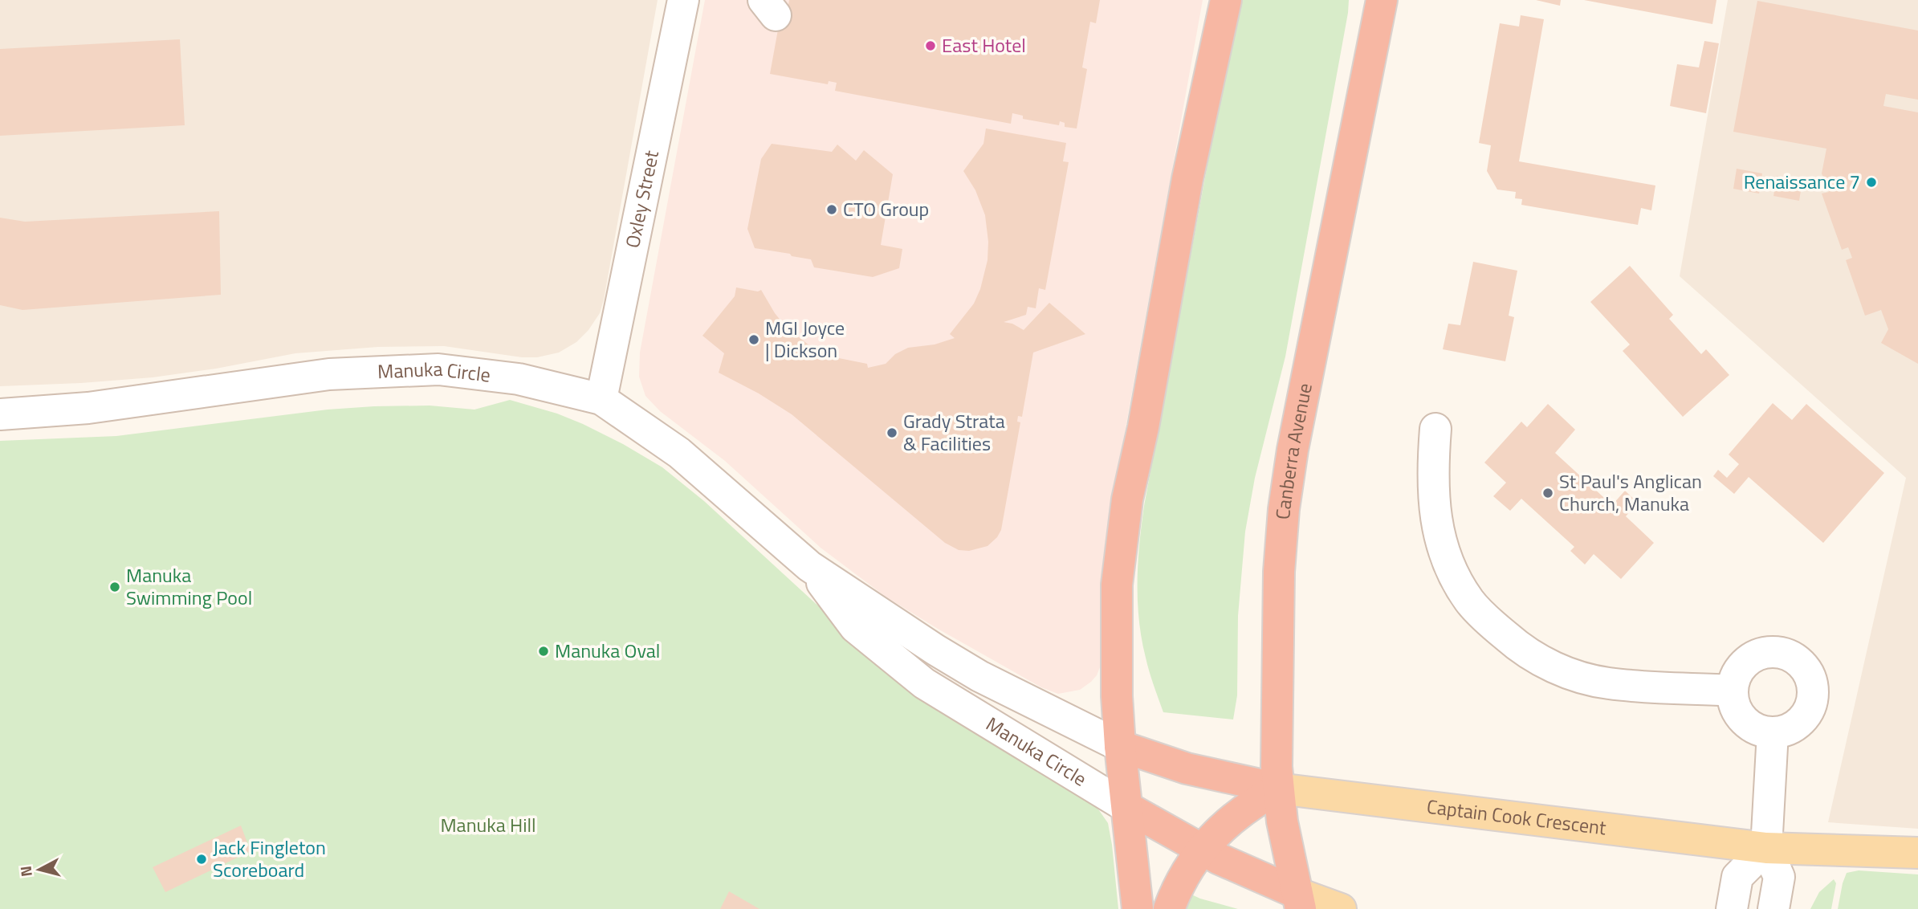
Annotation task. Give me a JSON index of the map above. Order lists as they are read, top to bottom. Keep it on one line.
{"streets":{"highway":["Manuka Circle","Canberra Avenue","Captain Cook Crescent"],"street":["Oxley Street"]},"crossings":[["Oxley Street","Manuka Circle"],["Manuka Circle","Canberra Avenue"],["Manuka Circle","Captain Cook Crescent"],["Canberra Avenue","Captain Cook Crescent"]],"parks":["Manuka Hill"],"places":["East Hotel","Renaissance 7","CTO Group","MGI Joyce | Dickson","Grady Strata & Facilities","St Paul's Anglican Church, Manuka","Manuka Swimming Pool","Manuka Oval","Jack Fingleton Scoreboard"],"north":"left"}
